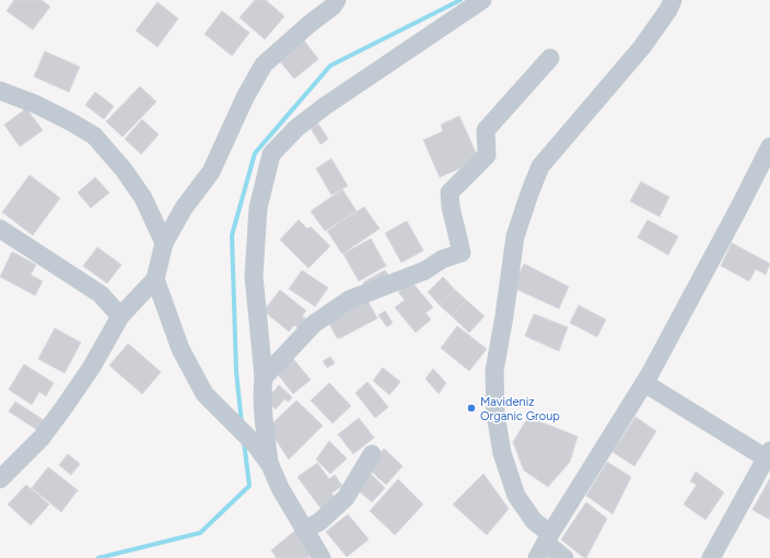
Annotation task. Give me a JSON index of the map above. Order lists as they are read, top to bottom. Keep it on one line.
{"places":["Mavideniz Organic Group"]}
